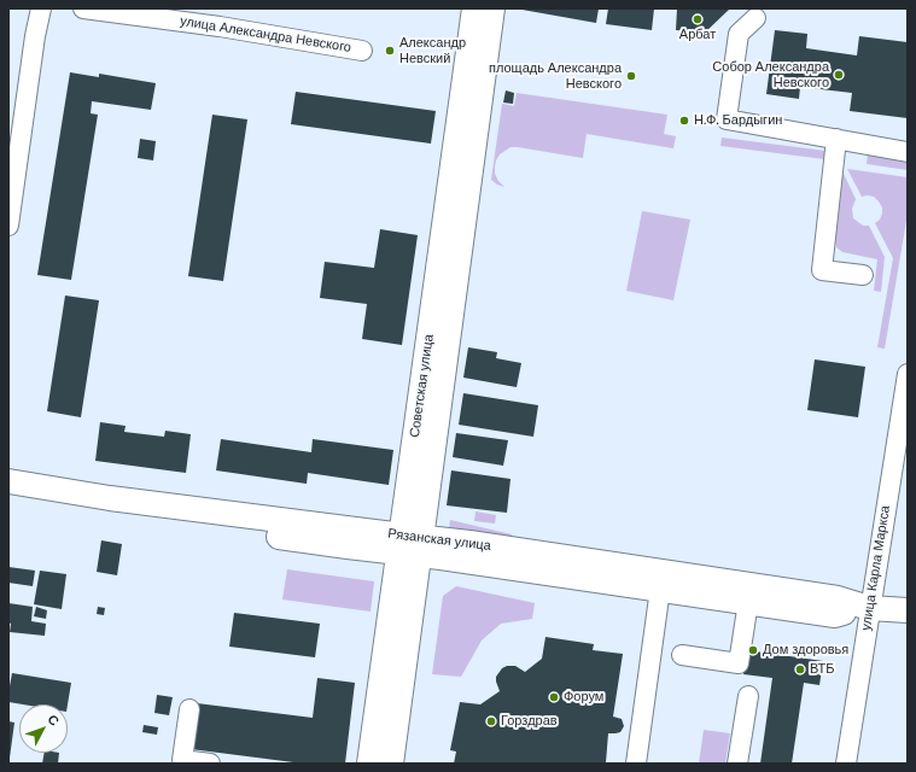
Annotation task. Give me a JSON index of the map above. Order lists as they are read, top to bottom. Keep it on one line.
{"streets":{"main road":["Советская улица","Рязанская улица"],"street":["улица Александра Невского","улица Карла Маркса"]},"crossings":[["Советская улица","Рязанская улица"],["Рязанская улица","улица Карла Маркса"]],"places":["Арбат","Александр Невский","Собор Александра Невского","площадь Александра Невского","Н.Ф. Бардыгин","Дом здоровья","ВТБ","Форум","Горздрав"],"north":"top right"}
